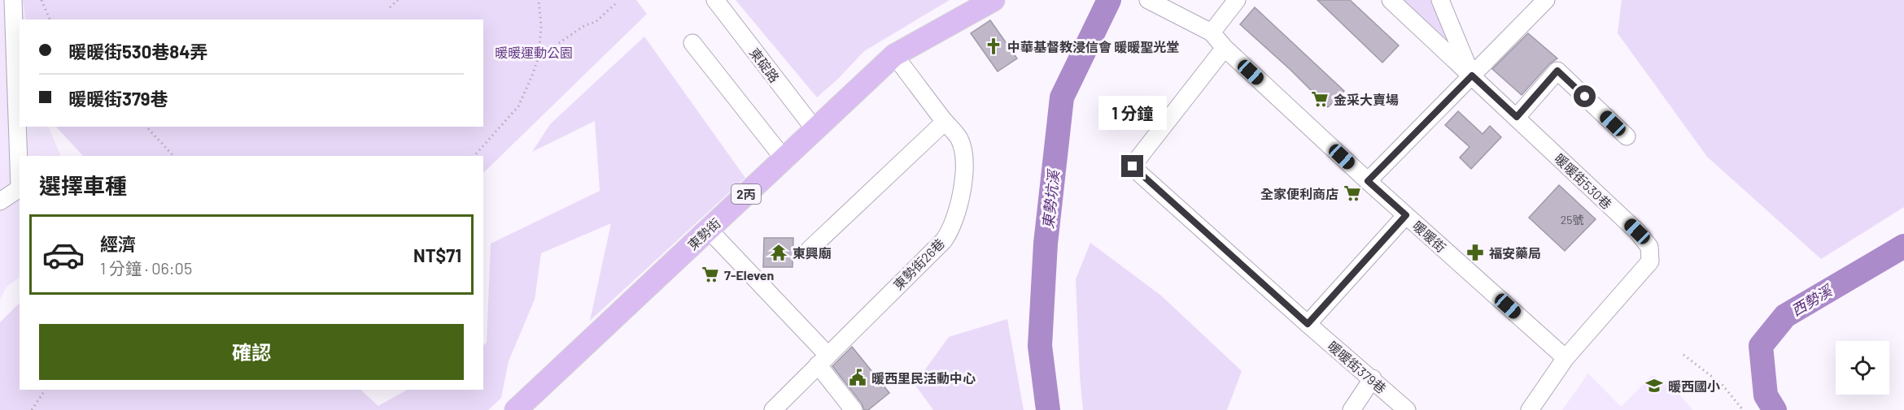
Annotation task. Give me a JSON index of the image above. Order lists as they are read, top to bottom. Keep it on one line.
{"streets":{"main road":["2丙","東勢街"],"street":["東碇路","暖暖街530巷","暖暖街","東勢街26巷","暖暖街379巷"]},"crossings":[["東碇路","東勢街"],["暖暖街530巷","暖暖街"],["東勢街","東勢街26巷"],["暖暖街","暖暖街379巷"]],"water":["東勢坑溪","西勢溪"],"parks":["暖暖運動公園"],"places":{"church":["中華基督教浸信會 暖暖聖光堂"],"supermarket":["金采大賣場","全家便利商店","7-Eleven"],"temple":["東興廟"],"pharmacy":["福安藥局"],"public building":["暖西里民活動中心"],"school or university":["暖西國小"]},"house_numbers":["25號"],"page":{"banner":["暖暖街530巷84弄","暖暖街379巷"],"bubble":"1 分鐘","heading":"選擇車種","list":[{"name":"經濟","note":"1 分鐘 · 06:05","value":"NT$71"}],"buttons":"確認"}}
